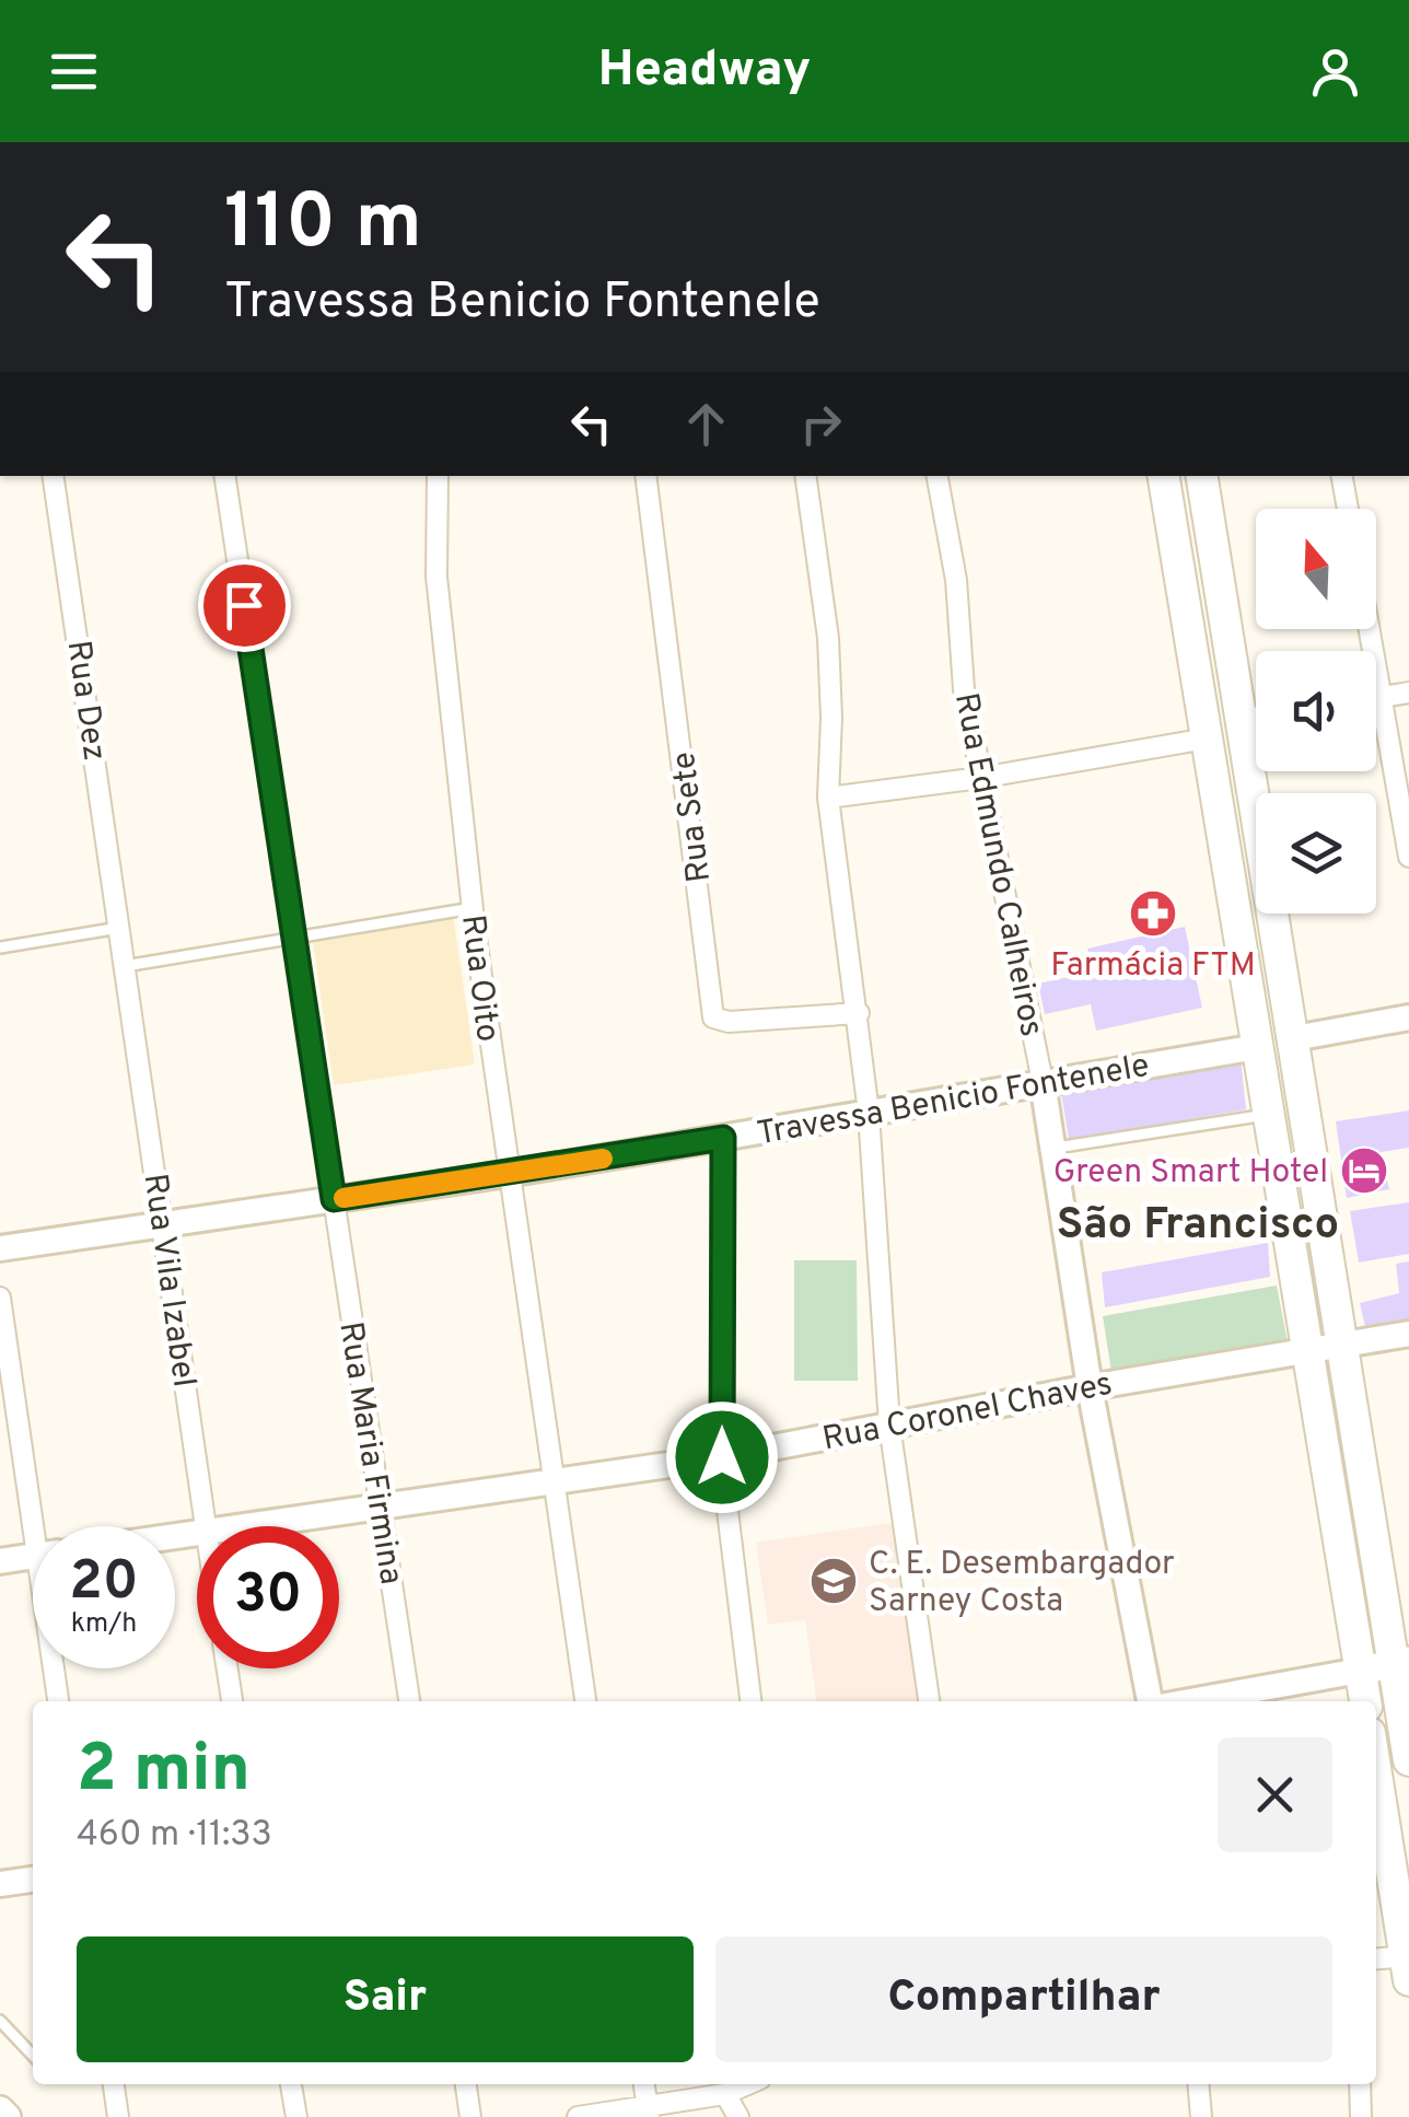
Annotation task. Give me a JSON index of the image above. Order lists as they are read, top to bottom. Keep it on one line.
{"streets":{"street":["Rua Dez","Rua Sete","Rua Edmundo Calheiros","Rua Oito","Travessa Benicio Fontenele","Rua Vila Izabel","Rua Coronel Chaves","Rua Maria Firmina"]},"crossings":[["Rua Dez","Rua Vila Izabel"],["Rua Edmundo Calheiros","Travessa Benicio Fontenele"],["Rua Edmundo Calheiros","Rua Coronel Chaves"],["Rua Oito","Travessa Benicio Fontenele"],["Rua Oito","Rua Coronel Chaves"],["Travessa Benicio Fontenele","Rua Vila Izabel"],["Travessa Benicio Fontenele","Rua Maria Firmina"],["Rua Coronel Chaves","Rua Maria Firmina"]],"districts":["São Francisco"],"places":{"pharmacy":["Farmácia FTM"],"hotel":["Green Smart Hotel"],"school or university":["C. E. Desembargador Sarney Costa"]},"north":"top","page":{"header":"Headway","turn":["110 m","Travessa Benicio Fontenele"],"speed":"20 km/h","limit":"30","heading":["2 min","460 m · 11:33"],"buttons":["Sair","Compartilhar"]}}
